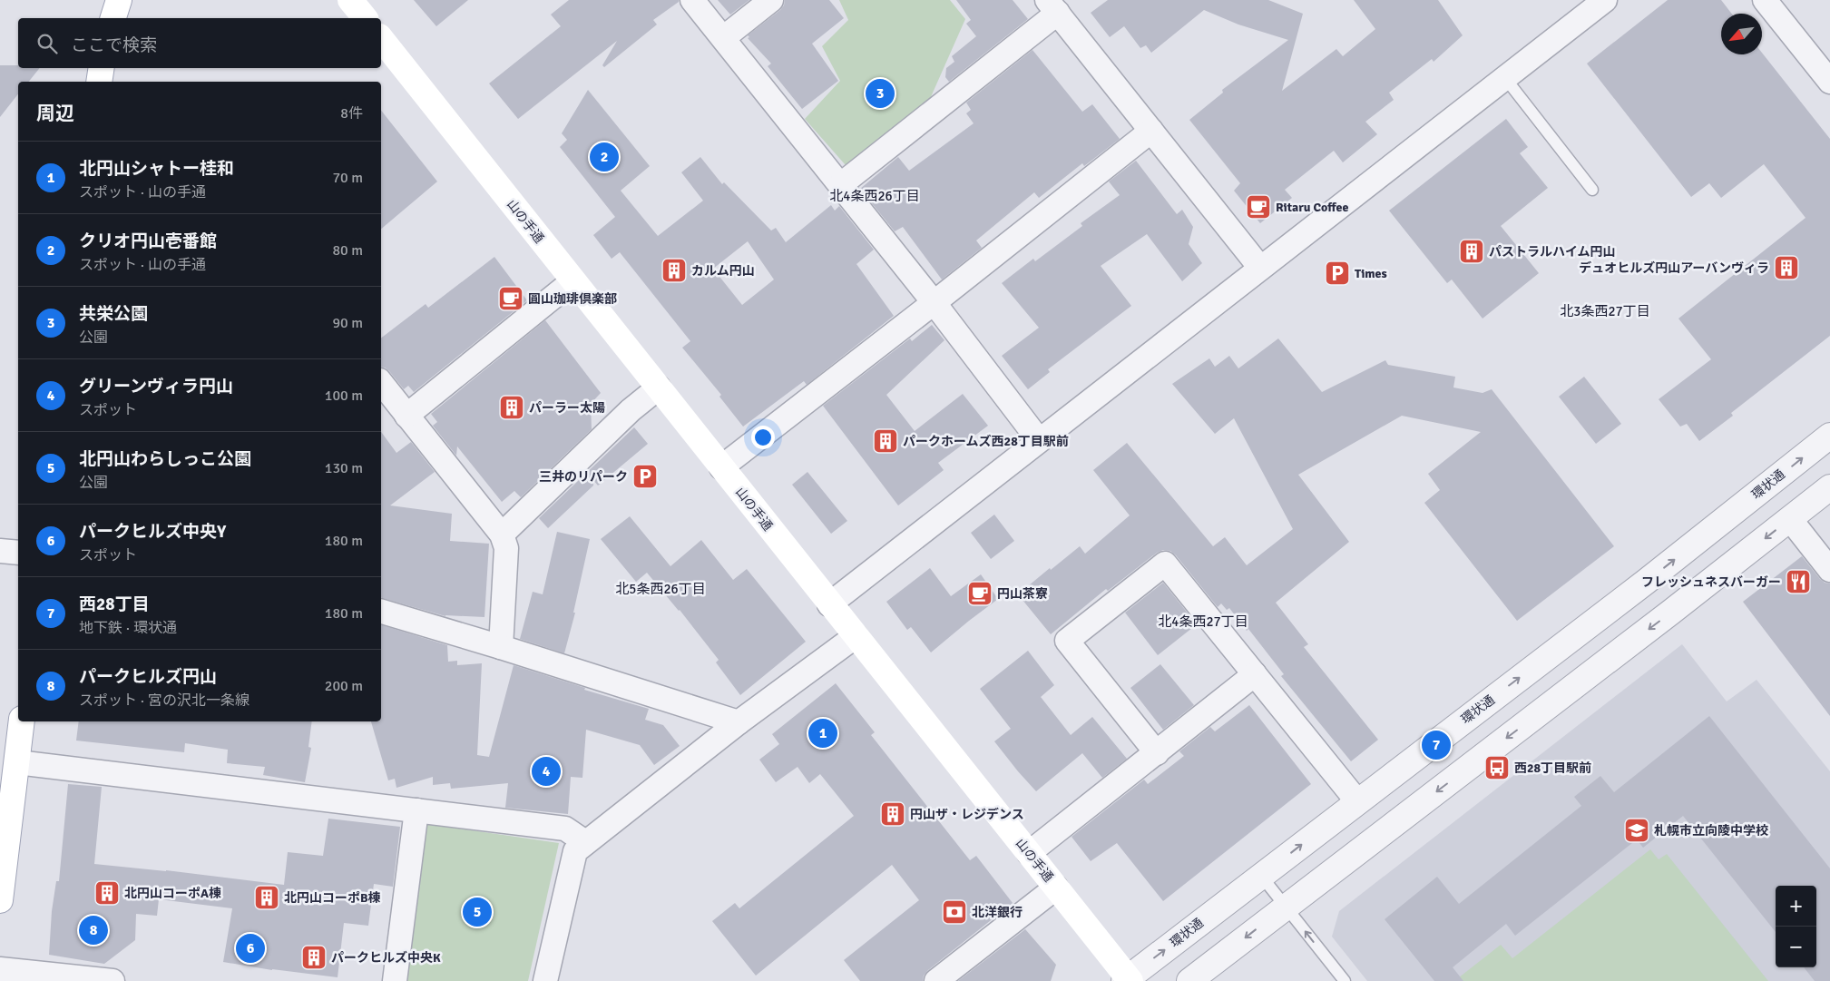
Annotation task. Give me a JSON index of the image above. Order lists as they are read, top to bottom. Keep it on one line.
{"streets":{"main road":["山の手通"],"street":["環状通"]},"crossings":[["山の手通","環状通"]],"districts":["北4条西26丁目","北3条西27丁目","北5条西26丁目","北4条西27丁目"],"places":{"cafe":["Ritaru Coffee","圓山珈琲倶楽部","円山茶寮"],"building":["パストラルハイム円山","デュオヒルズ円山アーバンヴィラ","カルム円山","パーラー太陽","パークホームズ西28丁目駅前","円山ザ・レジデンス","北円山コーポA棟","北円山コーポB棟","パークヒルズ中央K"],"parking":["Times","三井のリパーク"],"restaurant":["フレッシュネスバーガー"],"bus stop":["西28丁目駅前"],"school or university":["札幌市立向陵中学校"],"bank":["北洋銀行"]},"north":"bottom left","page":{"search":"ここで検索","pins":["3","2","1","7","4","5","8","6"],"heading":["周辺","8件"],"list":[{"mark":"1","name":"北円山シャトー桂和","note":"スポット · 山の手通","value":"70 m"},{"mark":"2","name":"クリオ円山壱番館","note":"スポット · 山の手通","value":"80 m"},{"mark":"3","name":"共栄公園","note":"公園","value":"90 m"},{"mark":"4","name":"グリーンヴィラ円山","note":"スポット","value":"100 m"},{"mark":"5","name":"北円山わらしっこ公園","note":"公園","value":"130 m"},{"mark":"6","name":"パークヒルズ中央Y","note":"スポット","value":"180 m"},{"mark":"7","name":"西28丁目","note":"地下鉄 · 環状通","value":"180 m"},{"mark":"8","name":"パークヒルズ円山","note":"スポット · 宮の沢北一条線","value":"200 m"}],"map_buttons":["+","−"]}}
